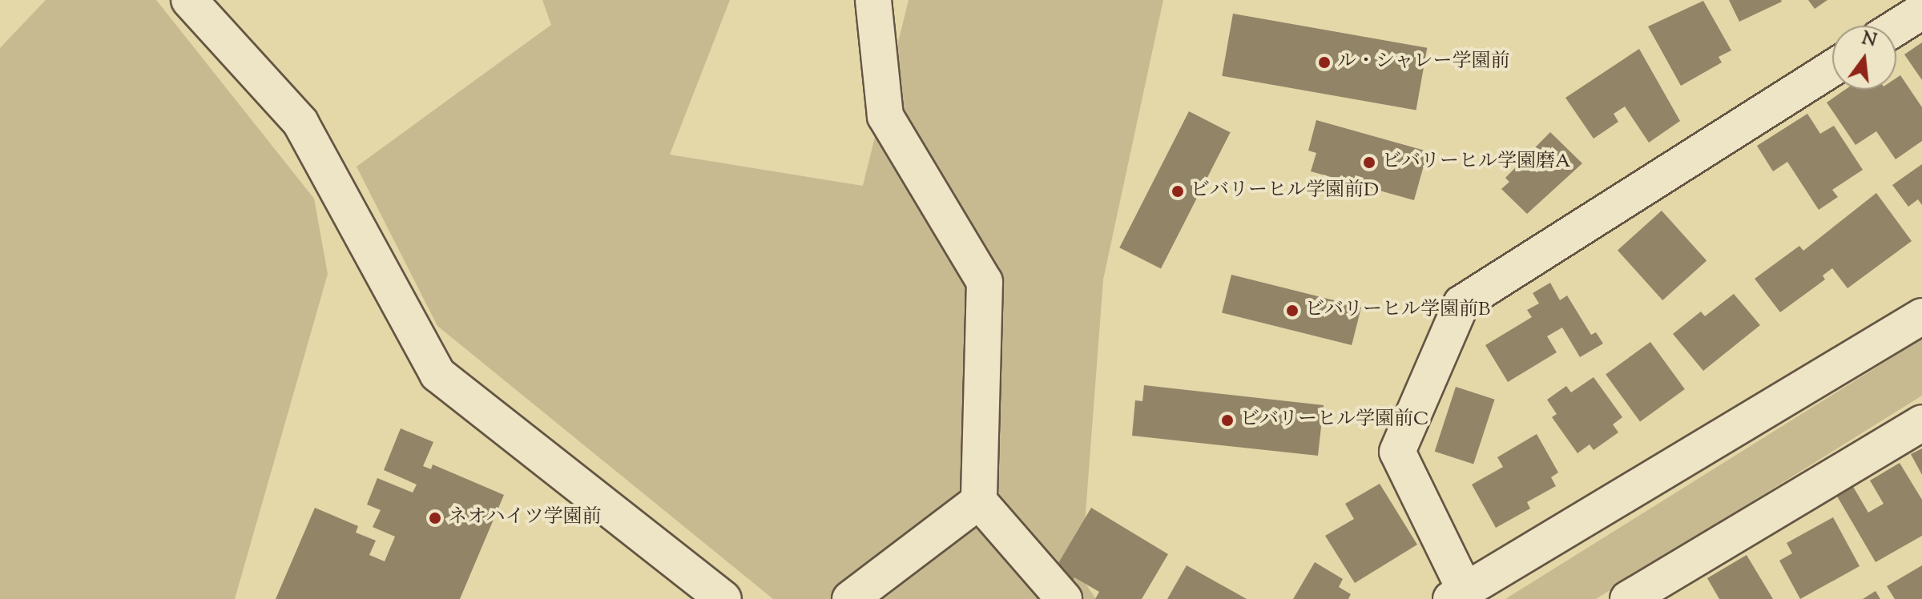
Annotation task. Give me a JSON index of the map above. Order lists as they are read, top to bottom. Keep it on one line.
{"places":["ル・シャレー学園前","ビバリーヒル学園磨A","ビバリーヒル学園前D","ビバリーヒル学園前B","ビバリーヒル学園前C","ネオハイツ学園前"],"north":"top"}
